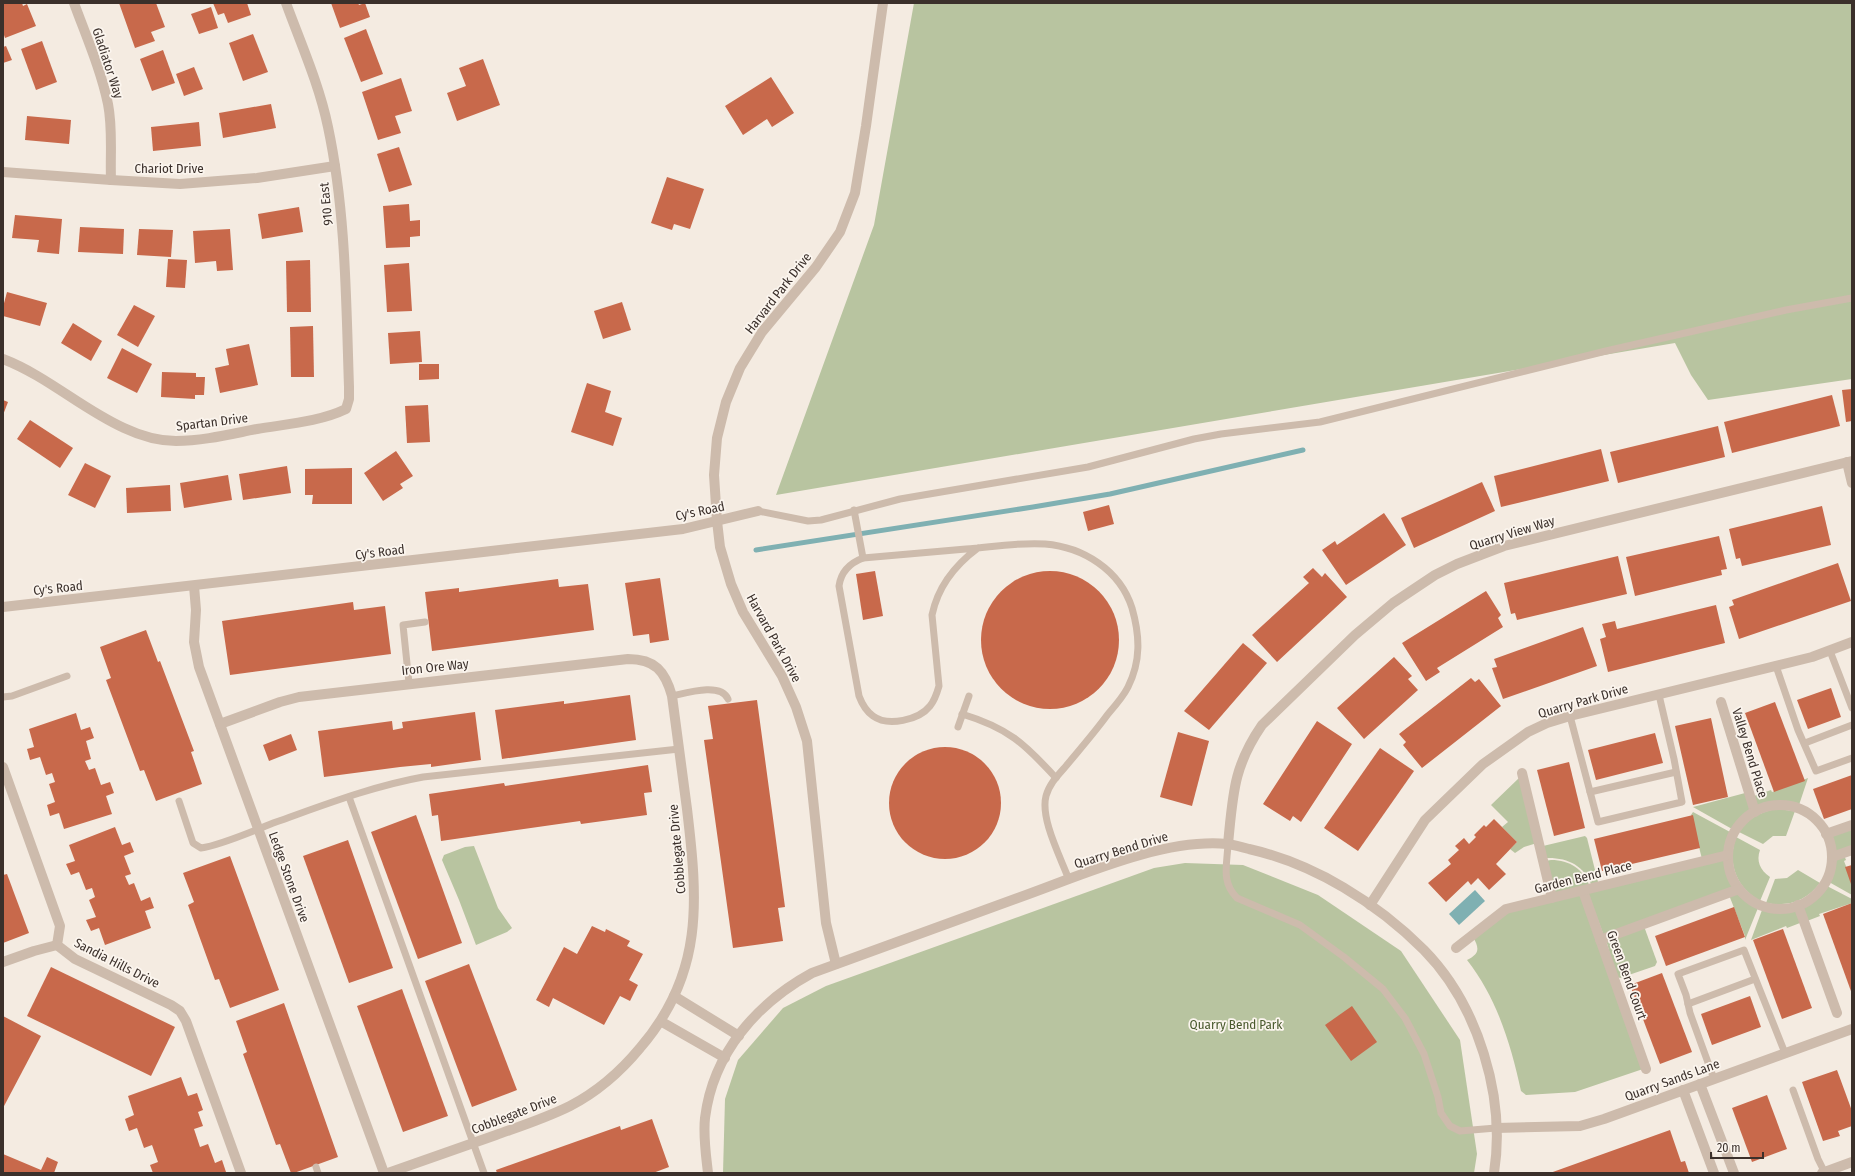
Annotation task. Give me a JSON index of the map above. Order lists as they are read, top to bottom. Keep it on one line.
{"streets":{"street":["Gladiator Way","Chariot Drive","910 East","Harvard Park Drive","Spartan Drive","Cy's Road","Quarry View Way","Iron Ore Way","Quarry Park Drive","Valley Bend Place","Cobblegate Drive","Quarry Bend Drive","Ledge Stone Drive","Garden Bend Place","Sandia Hills Drive","Green Bend Court","Quarry Sands Lane"]},"crossings":[["Gladiator Way","Chariot Drive"],["Chariot Drive","910 East"],["910 East","Spartan Drive"],["Harvard Park Drive","Cy's Road"],["Harvard Park Drive","Quarry Bend Drive"],["Cy's Road","Ledge Stone Drive"],["Quarry View Way","Quarry Bend Drive"],["Iron Ore Way","Cobblegate Drive"],["Iron Ore Way","Ledge Stone Drive"],["Quarry Park Drive","Quarry Bend Drive"],["Valley Bend Place","Garden Bend Place"],["Quarry Bend Drive","Quarry Sands Lane"],["Garden Bend Place","Green Bend Court"]],"parks":["Quarry Bend Park"],"scale_bar":"20 m"}
